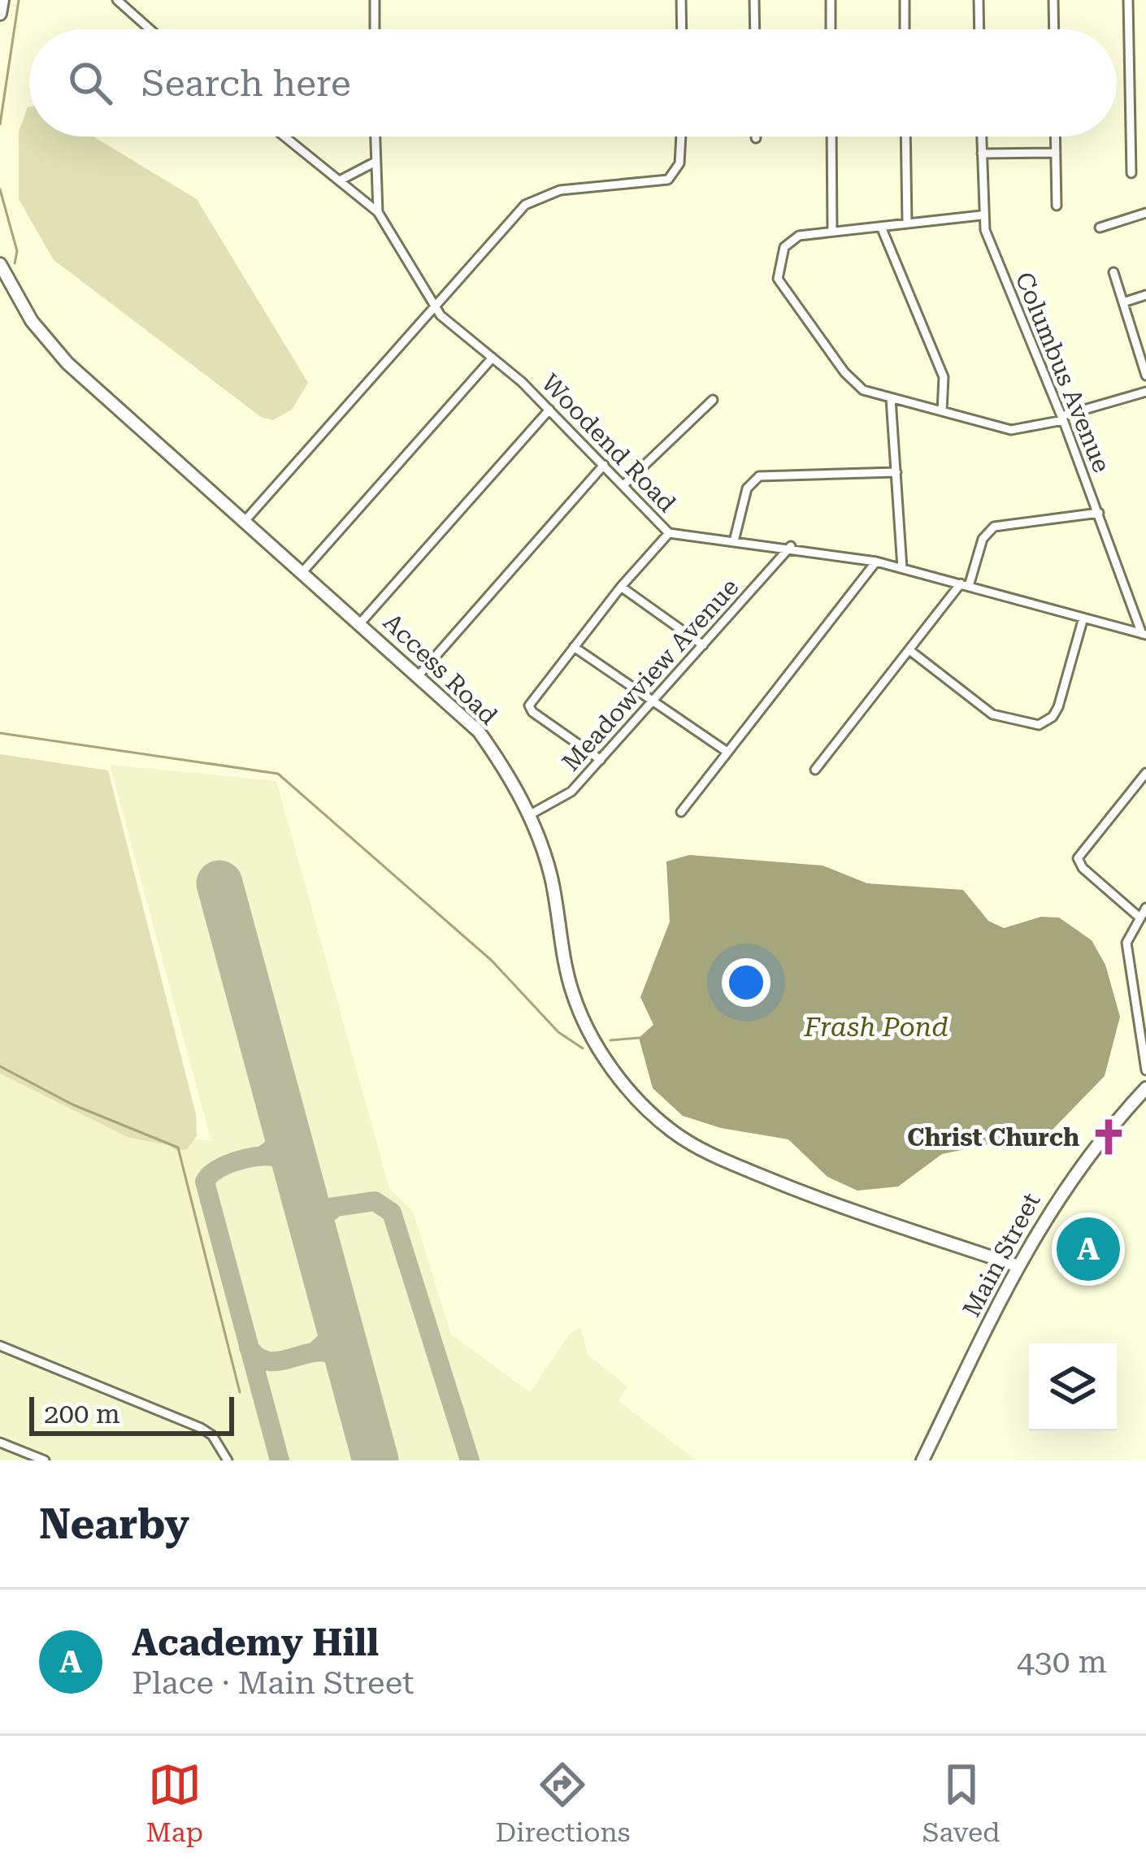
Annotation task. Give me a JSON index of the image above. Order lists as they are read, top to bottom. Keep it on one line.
{"streets":{"main road":["Access Road","Main Street"],"street":["Columbus Avenue","Woodend Road","Meadowview Avenue"]},"crossings":[["Columbus Avenue","Woodend Road"],["Woodend Road","Meadowview Avenue"],["Access Road","Meadowview Avenue"],["Access Road","Main Street"]],"water":["Frash Pond"],"places":{"church":["Christ Church"]},"scale_bar":"200 m","page":{"search":"Search here","pins":"A","scale":"200 m","heading":"Nearby","list":[{"mark":"A","name":"Academy Hill","note":"Place · Main Street","value":"430 m"}],"nav":["Map","Directions","Saved"]}}
